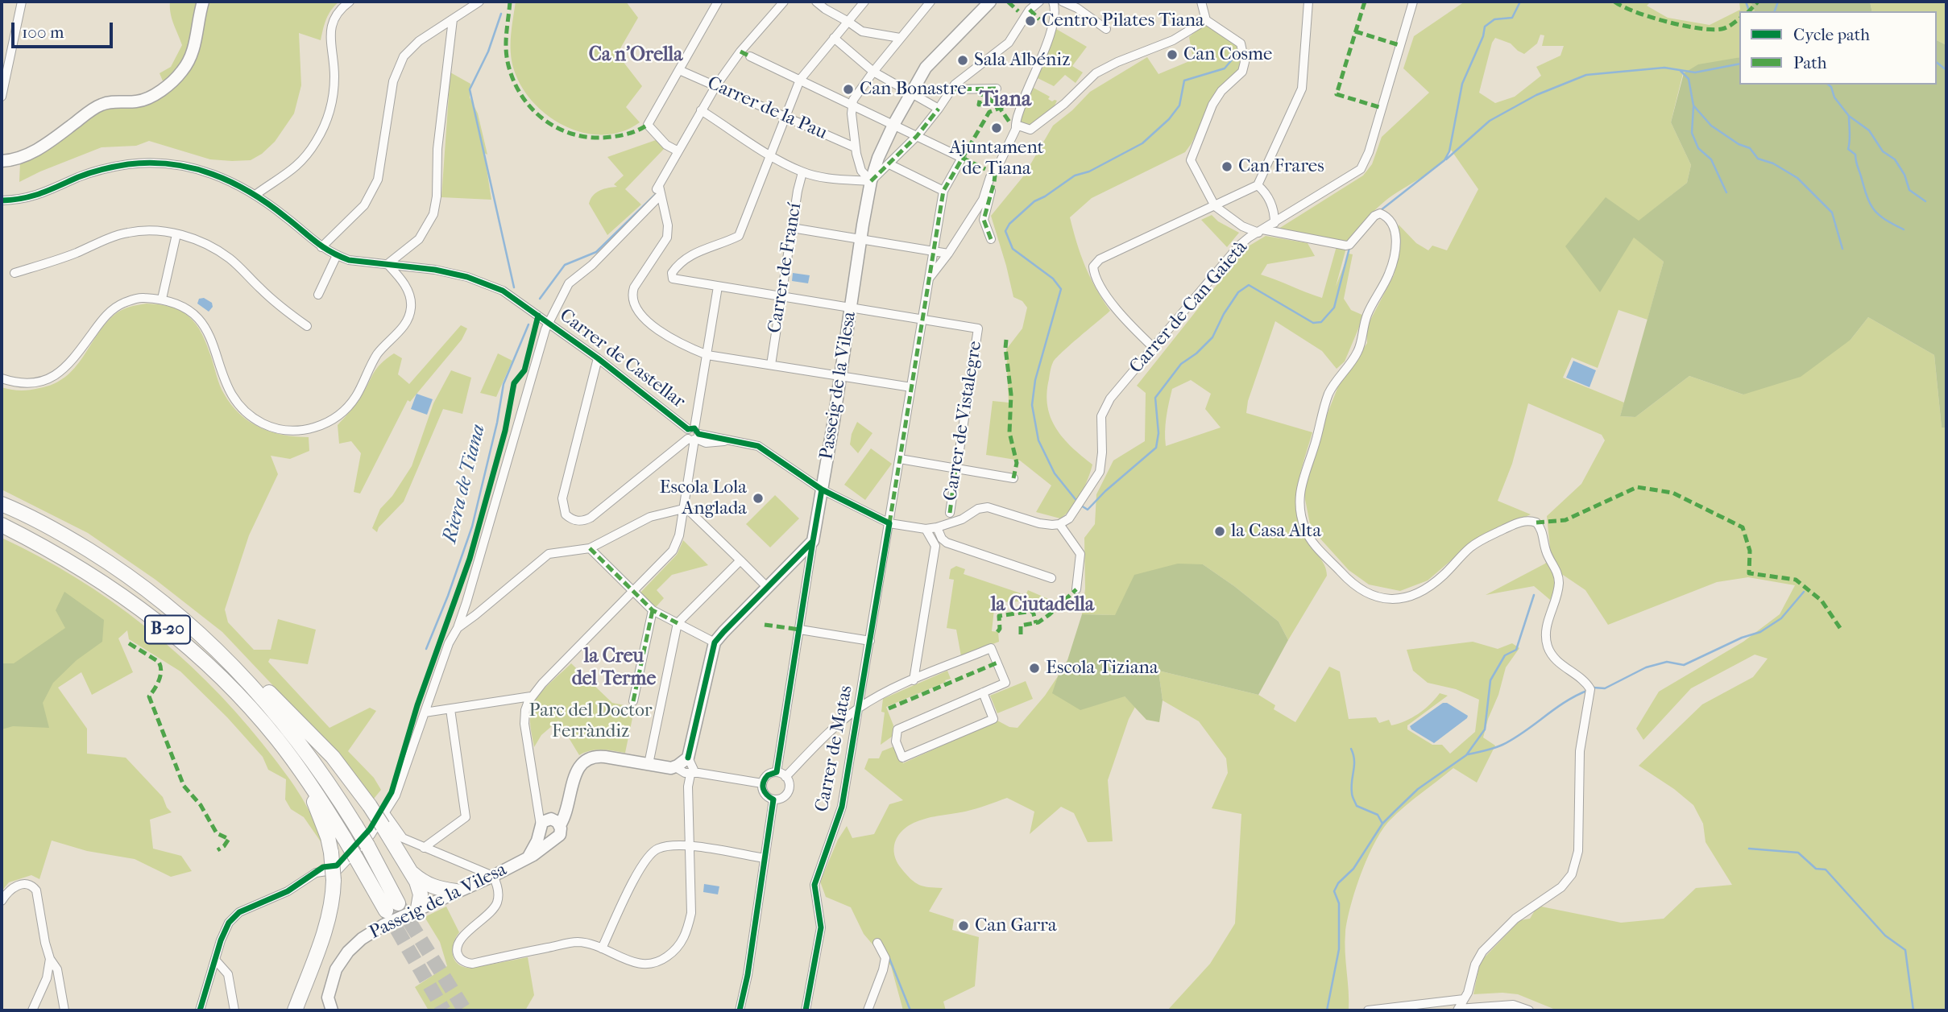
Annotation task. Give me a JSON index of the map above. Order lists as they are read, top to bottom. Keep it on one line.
{"streets":{"highway":["B-20"],"street":["Carrer de la Pau","Carrer de Francí","Carrer de Can Gaietà","Carrer de Castellar","Passeig de la Vilesa","Carrer de Vistalegre","Carrer de Matas"]},"crossings":[["Carrer de Can Gaietà","Carrer de Castellar"],["Carrer de Castellar","Passeig de la Vilesa"],["Carrer de Castellar","Carrer de Matas"],["Passeig de la Vilesa","B-20"],["Carrer de Vistalegre","Carrer de Matas"]],"districts":["Ca n'Orella","Tiana","la Ciutadella","la Creu del Terme"],"water":["Riera de Tiana"],"parks":["Parc del Doctor Ferràndiz"],"places":["Centro Pilates Tiana","Can Cosme","Sala Albéniz","Can Bonastre","Ajuntament de Tiana","Can Frares","Escola Lola Anglada","la Casa Alta","Escola Tiziana","Can Garra"],"legend":["Cycle path","Path"],"scale_bar":"100 m"}
